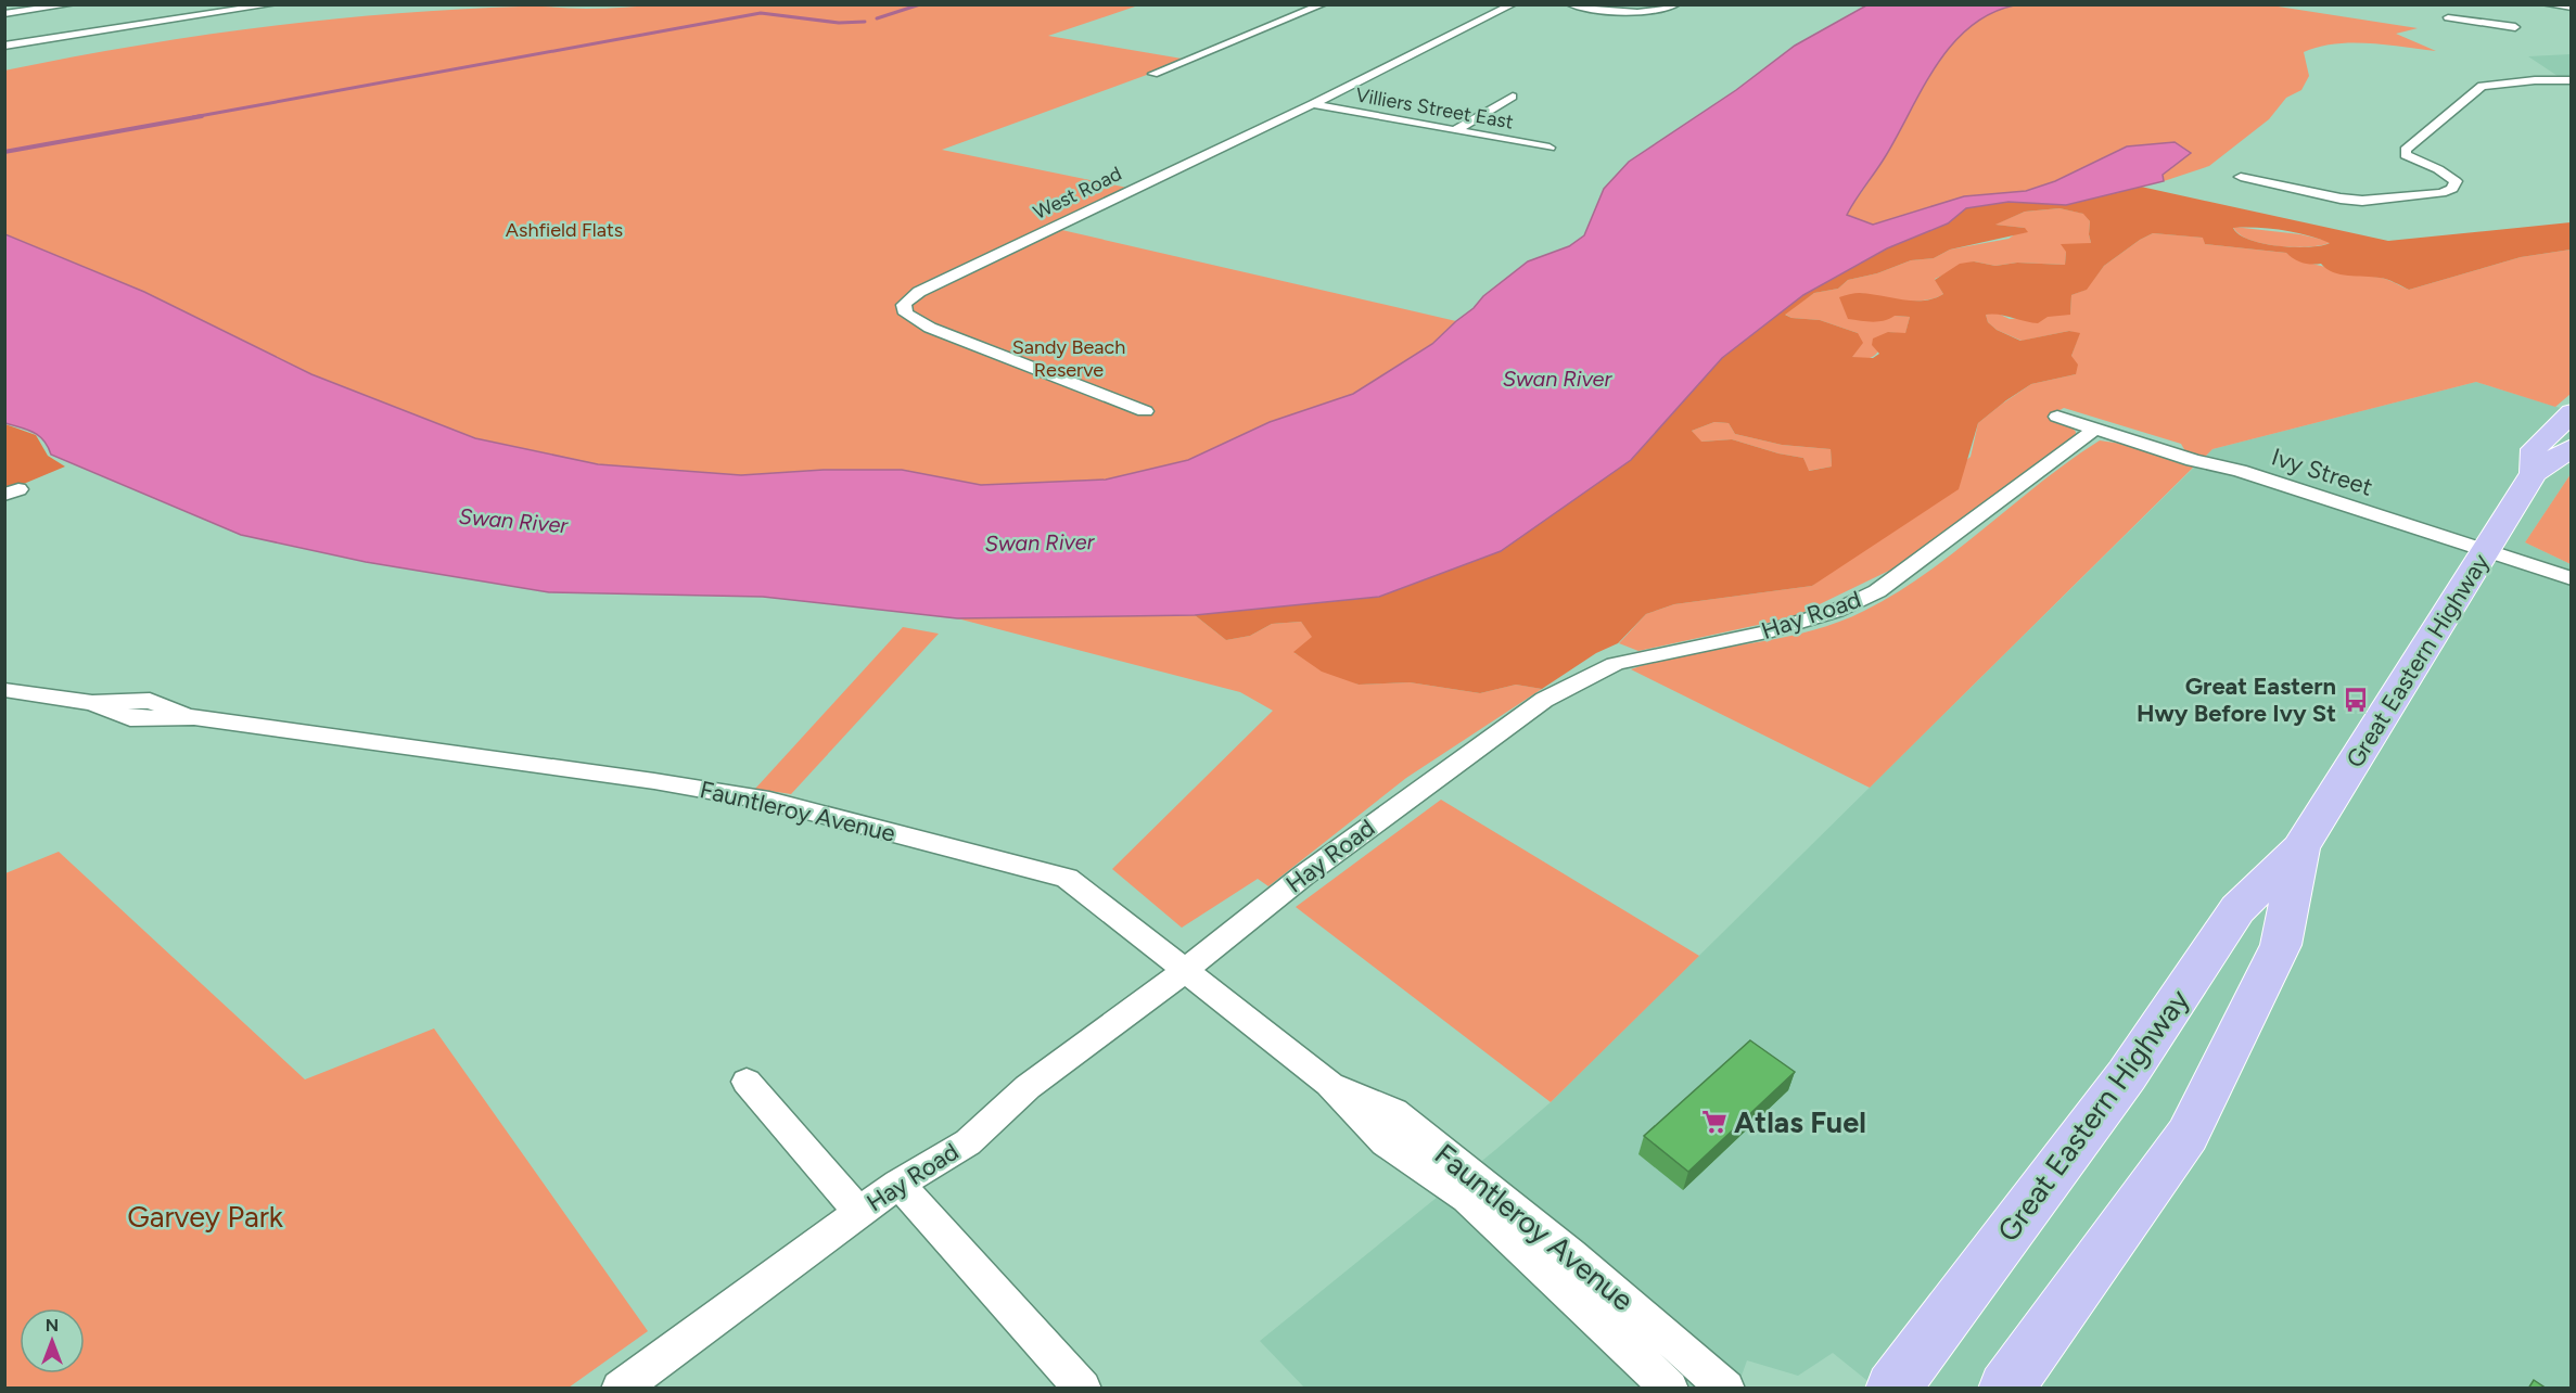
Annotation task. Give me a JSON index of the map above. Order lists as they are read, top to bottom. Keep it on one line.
{"streets":{"highway":["Great Eastern Highway"],"street":["Villiers Street East","West Road","Ivy Street","Hay Road","Fauntleroy Avenue"]},"crossings":[["Villiers Street East","West Road"],["Ivy Street","Hay Road"],["Ivy Street","Great Eastern Highway"],["Hay Road","Fauntleroy Avenue"]],"water":["Swan River"],"parks":["Ashfield Flats","Sandy Beach Reserve","Garvey Park"],"places":{"bus stop":["Great Eastern Hwy Before Ivy St"],"supermarket":["Atlas Fuel"]},"north":"top"}
